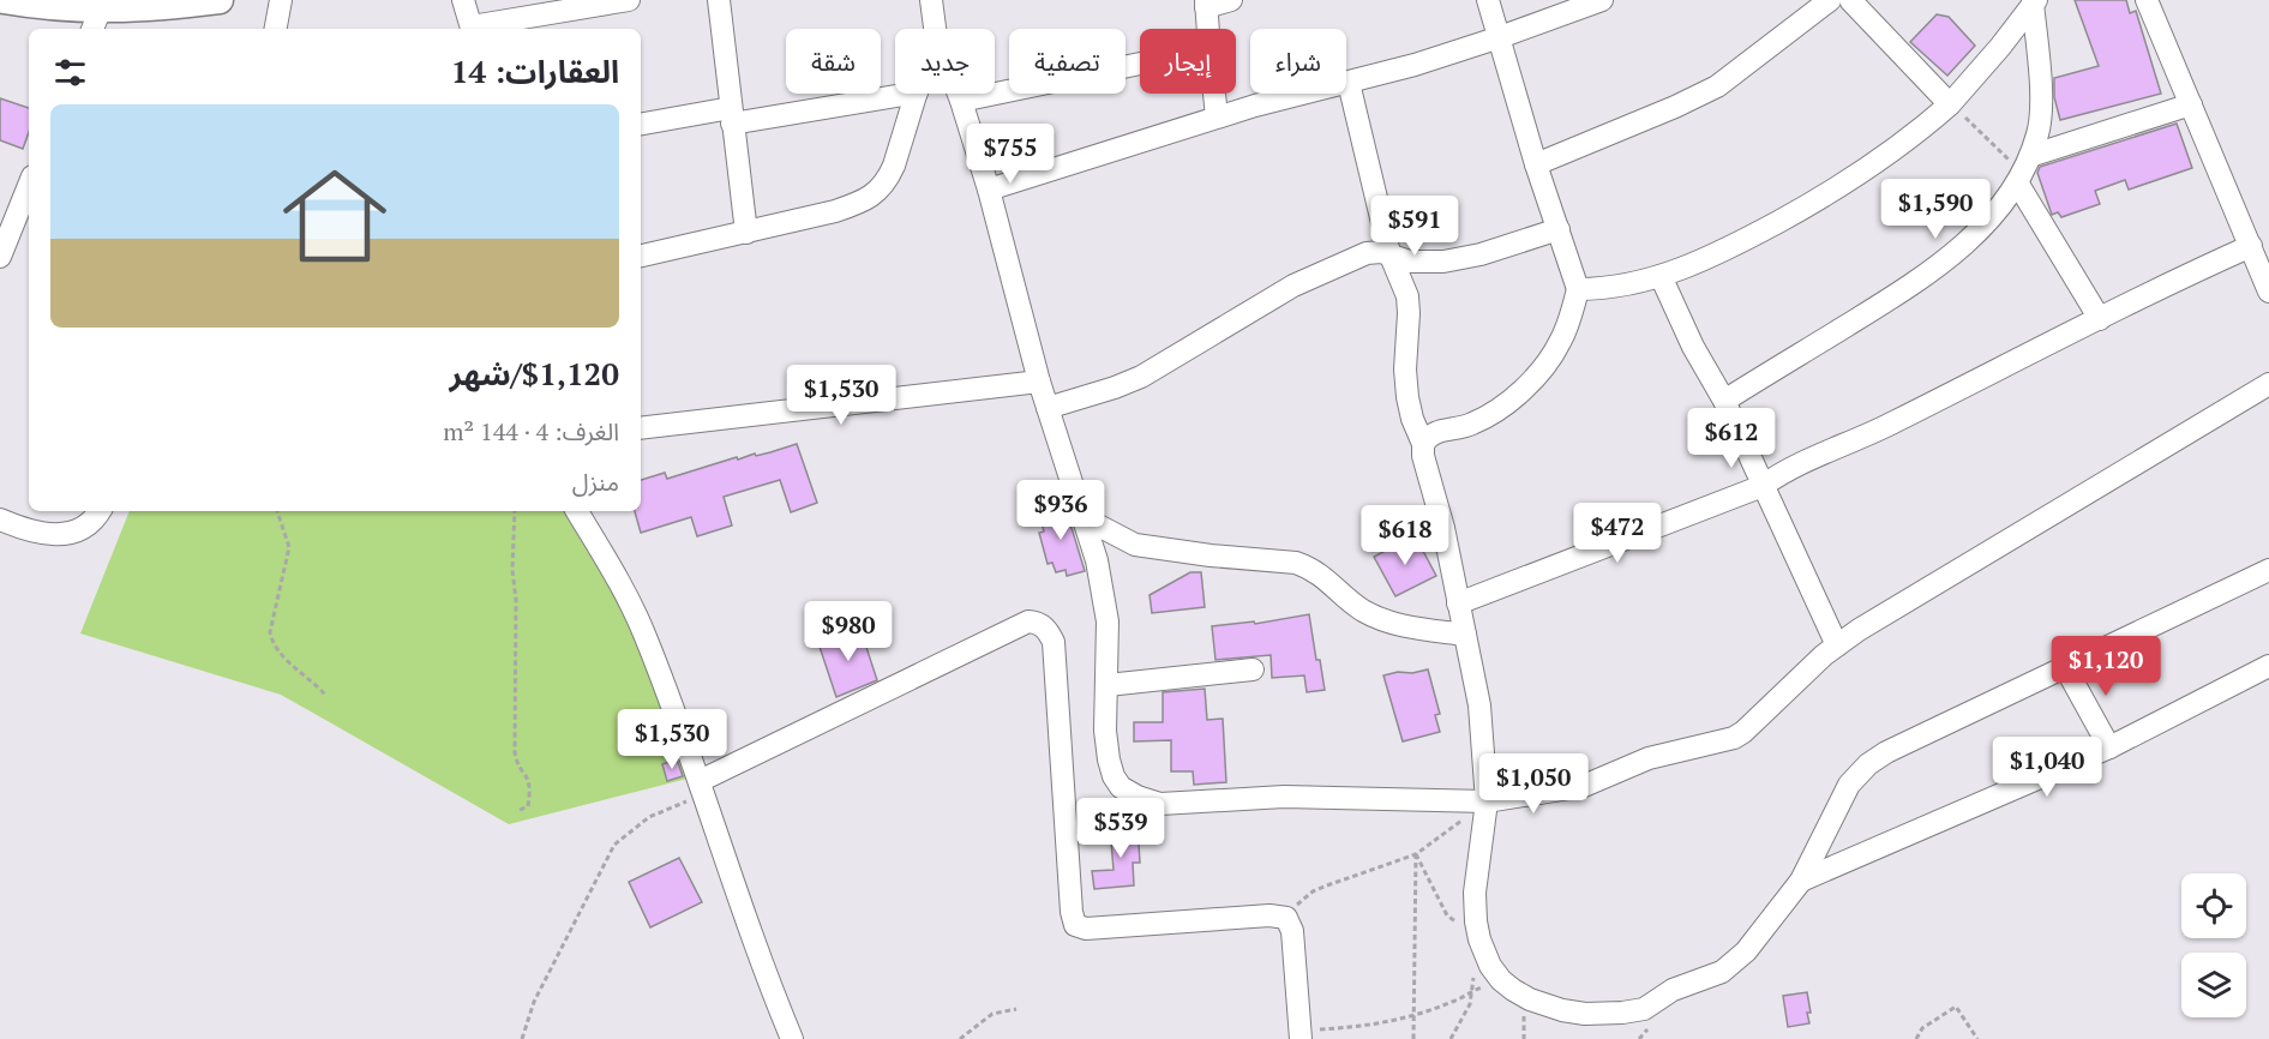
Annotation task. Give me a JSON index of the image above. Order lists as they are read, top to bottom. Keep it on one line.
{"page":{"chip":["شراء","إيجار","تصفية","جديد","شقة"],"heading":"العقارات: 14","list":[{"name":"$1,120/شهر","note":"الغرف: 4 · 144 m² · منزل"}],"price":["$755","$1,590","$591","$1,530","$612","$936","$472","$618","$980","$1,120","$1,530","$1,040","$1,050","$539"]}}
